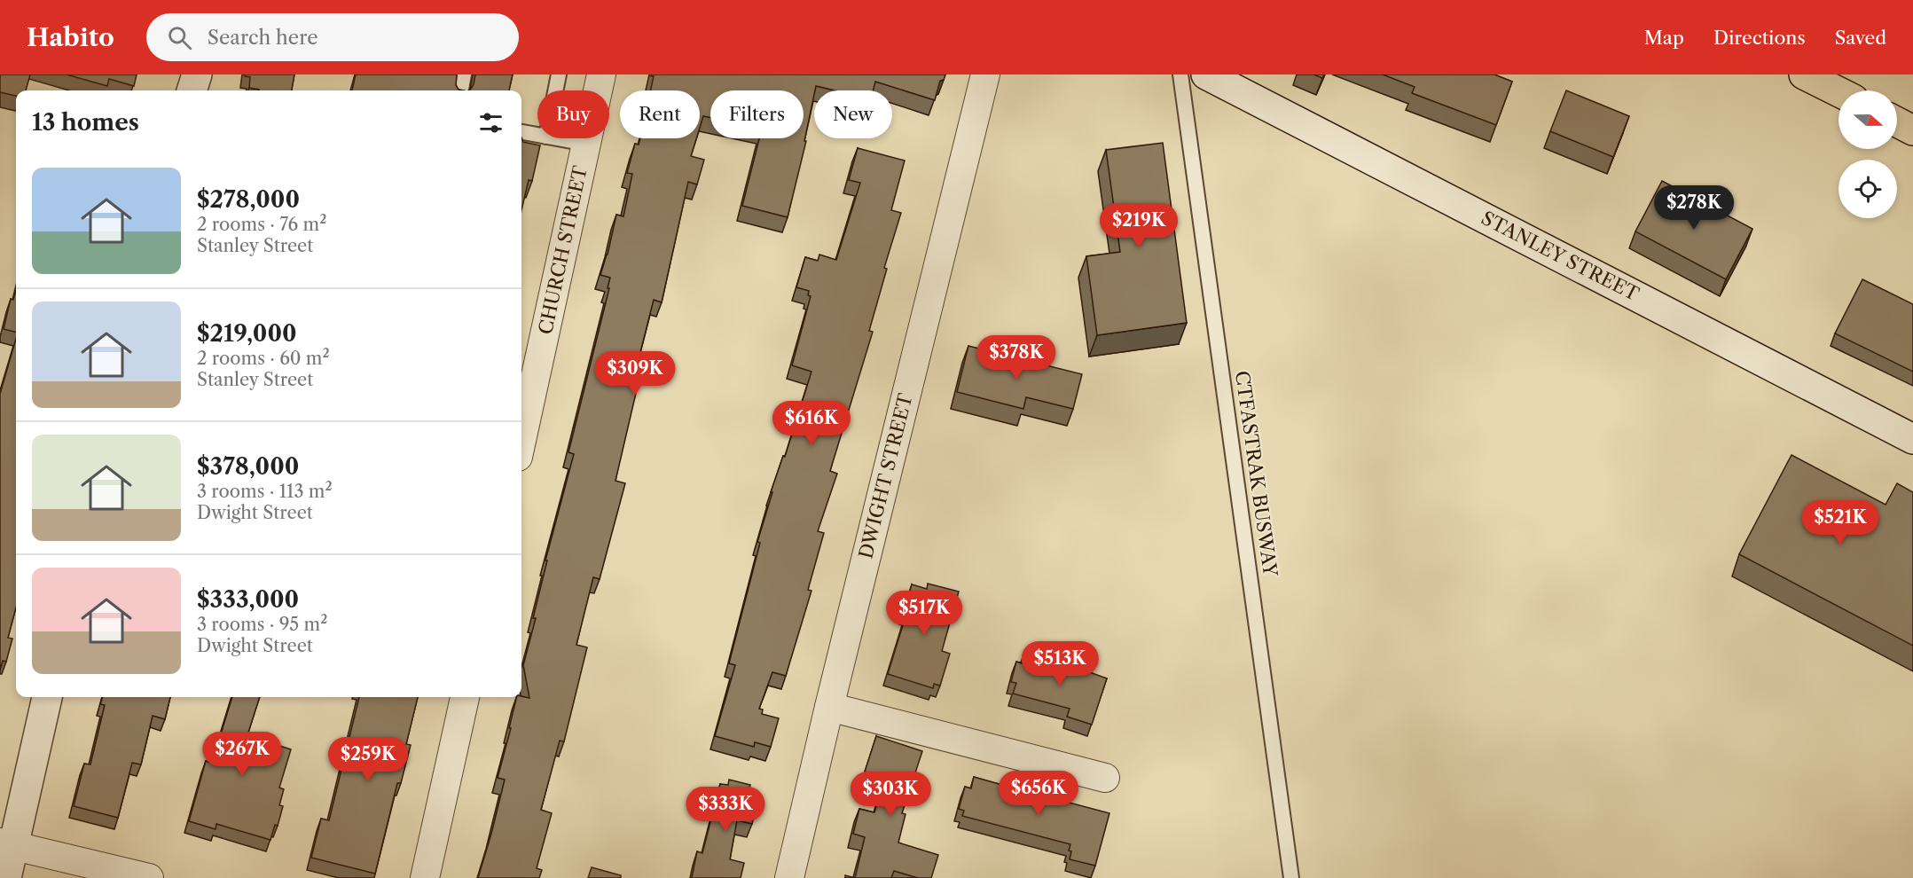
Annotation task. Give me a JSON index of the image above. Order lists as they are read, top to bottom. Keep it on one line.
{"streets":{"main road":["STANLEY STREET"],"street":["CHURCH STREET","DWIGHT STREET"],"lane":["CTFASTRAK BUSWAY"]},"north":"right","page":{"header":"Habito","search":"Search here","nav":["Map","Directions","Saved"],"chip":["Buy","Rent","Filters","New"],"heading":"13 homes","list":[{"name":"$278,000","note":"2 rooms · 76 m² · Stanley Street"},{"name":"$219,000","note":"2 rooms · 60 m² · Stanley Street"},{"name":"$378,000","note":"3 rooms · 113 m² · Dwight Street"},{"name":"$333,000","note":"3 rooms · 95 m² · Dwight Street"}],"price":["$278K","$219K","$378K","$309K","$616K","$521K","$517K","$513K","$267K","$259K","$656K","$303K","$333K"]}}
